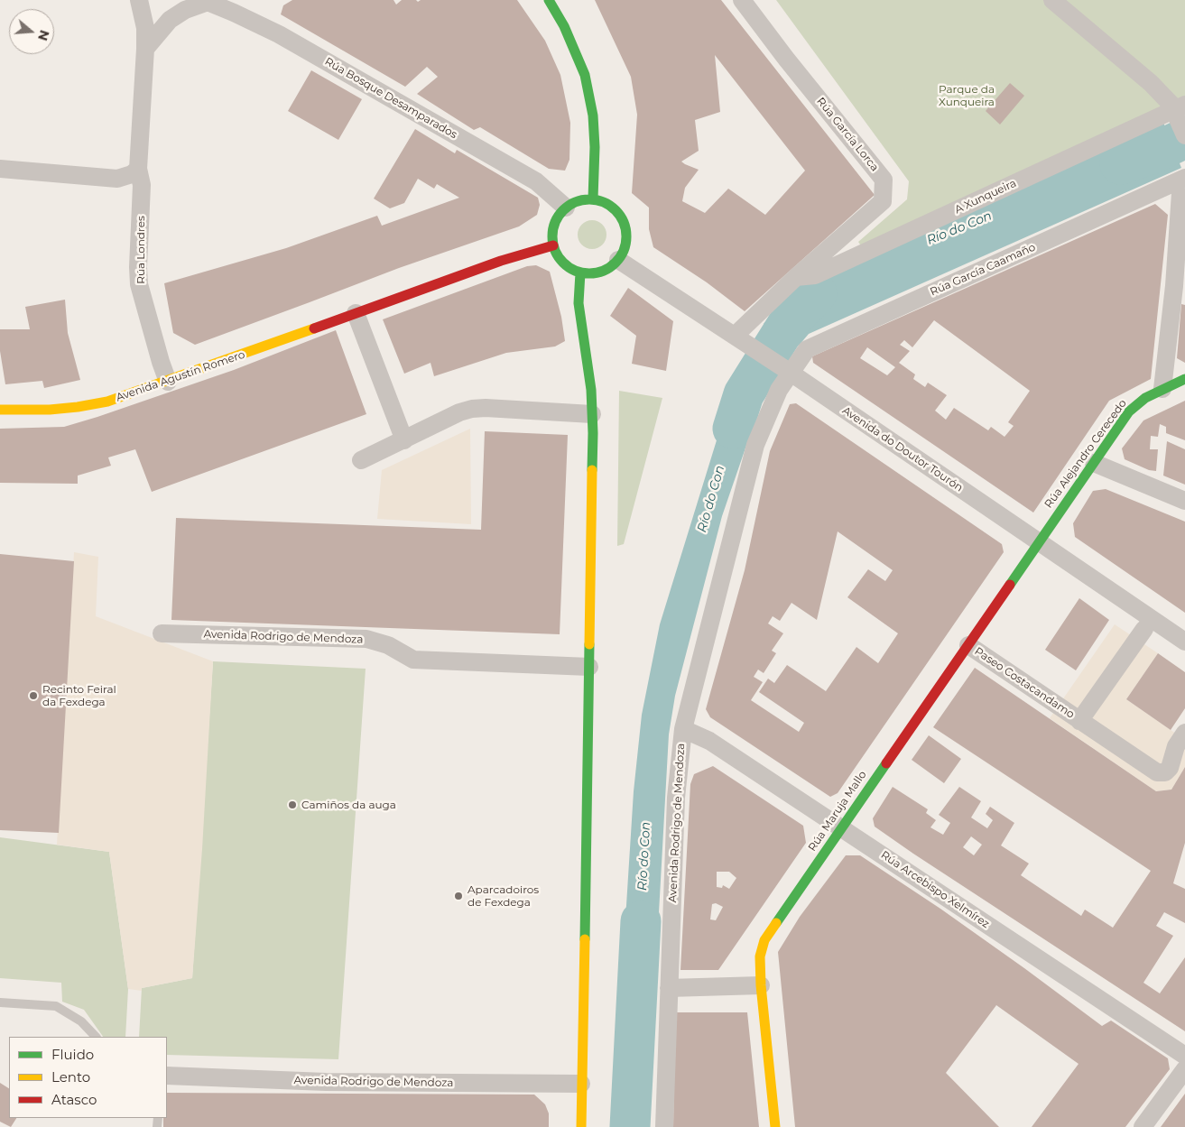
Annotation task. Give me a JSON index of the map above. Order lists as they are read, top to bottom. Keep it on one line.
{"streets":{"street":["Rúa Bosque Desamparados","Rúa García Lorca","A Xunqueira","Rúa Londres","Rúa García Caamaño","Avenida Agustín Romero","Avenida do Doutor Tourón","Rúa Alejandro Cerecedo","Avenida Rodrigo de Mendoza","Paseo Costacandamo","Rúa Maruja Mallo","Rúa Arcebispo Xelmírez"]},"crossings":[["Rúa Bosque Desamparados","Rúa Londres"],["Rúa Bosque Desamparados","Avenida Agustín Romero"],["Rúa Bosque Desamparados","Avenida do Doutor Tourón"],["Rúa García Lorca","A Xunqueira"],["Rúa García Lorca","Avenida do Doutor Tourón"],["Rúa Londres","Avenida Agustín Romero"],["Rúa García Caamaño","Avenida do Doutor Tourón"],["Rúa García Caamaño","Avenida Rodrigo de Mendoza"],["Avenida Agustín Romero","Avenida do Doutor Tourón"],["Avenida do Doutor Tourón","Rúa Alejandro Cerecedo"],["Avenida do Doutor Tourón","Avenida Rodrigo de Mendoza"],["Avenida do Doutor Tourón","Rúa Maruja Mallo"],["Rúa Alejandro Cerecedo","Rúa Maruja Mallo"],["Avenida Rodrigo de Mendoza","Rúa Arcebispo Xelmírez"],["Paseo Costacandamo","Rúa Maruja Mallo"],["Rúa Maruja Mallo","Rúa Arcebispo Xelmírez"]],"water":["Río do Con"],"parks":["Parque da Xunqueira"],"places":["Recinto Feiral da Fexdega","Camiños da auga","Aparcadoiros de Fexdega"],"legend":["Fluido","Lento","Atasco"],"north":"right"}
